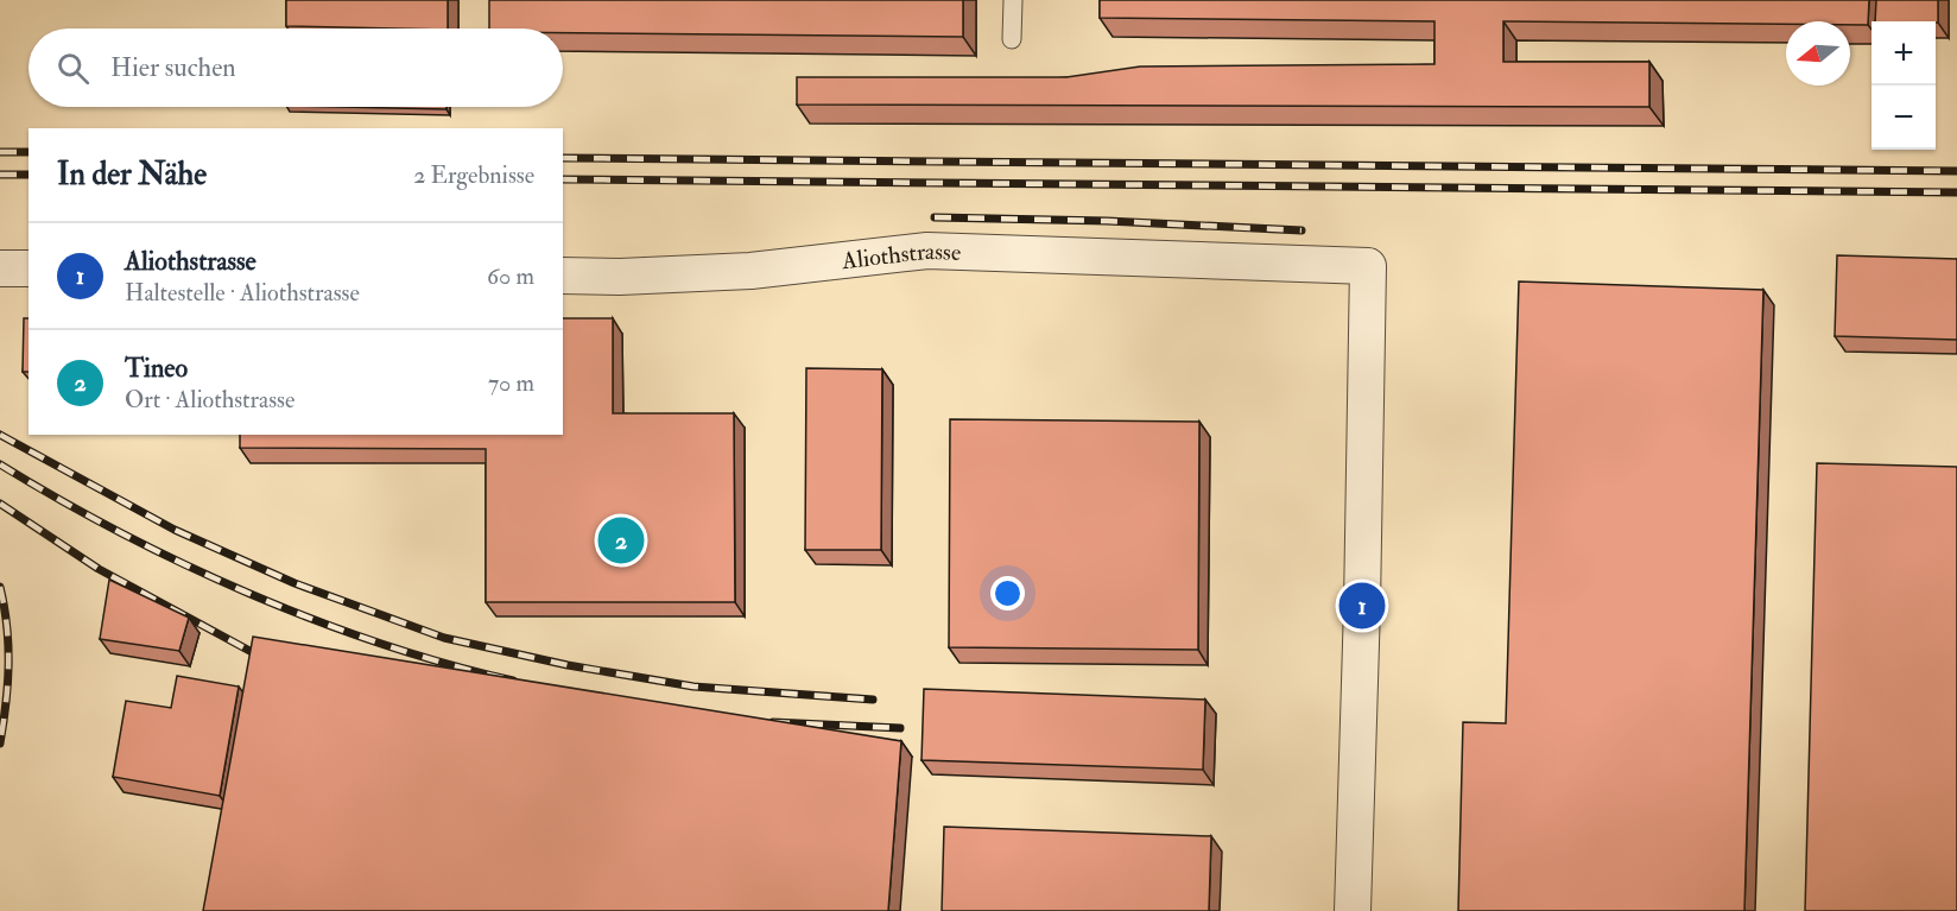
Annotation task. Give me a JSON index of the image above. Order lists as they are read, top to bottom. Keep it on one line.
{"streets":{"street":["Aliothstrasse"]},"north":"left","page":{"map_buttons":["+","−"],"search":"Hier suchen","heading":["In der Nähe","2 Ergebnisse"],"list":[{"mark":"1","name":"Aliothstrasse","note":"Haltestelle · Aliothstrasse","value":"60 m"},{"mark":"2","name":"Tineo","note":"Ort · Aliothstrasse","value":"70 m"}],"pins":["2","1"]}}
